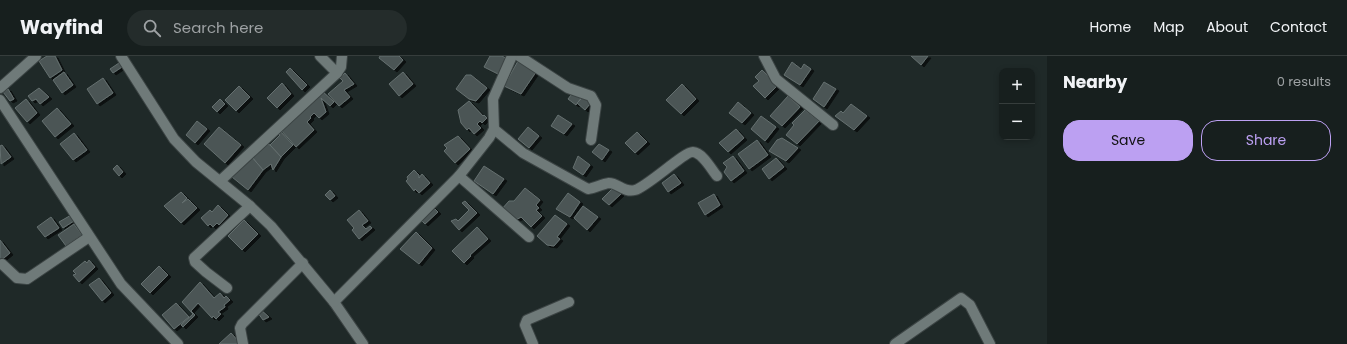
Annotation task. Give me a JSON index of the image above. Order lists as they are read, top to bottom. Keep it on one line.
{"page":{"header":"Wayfind","search":"Search here","nav":["Home","Map","About","Contact"],"heading":["Nearby","0 results"],"map_buttons":["+","−"],"buttons":["Save","Share"]}}
